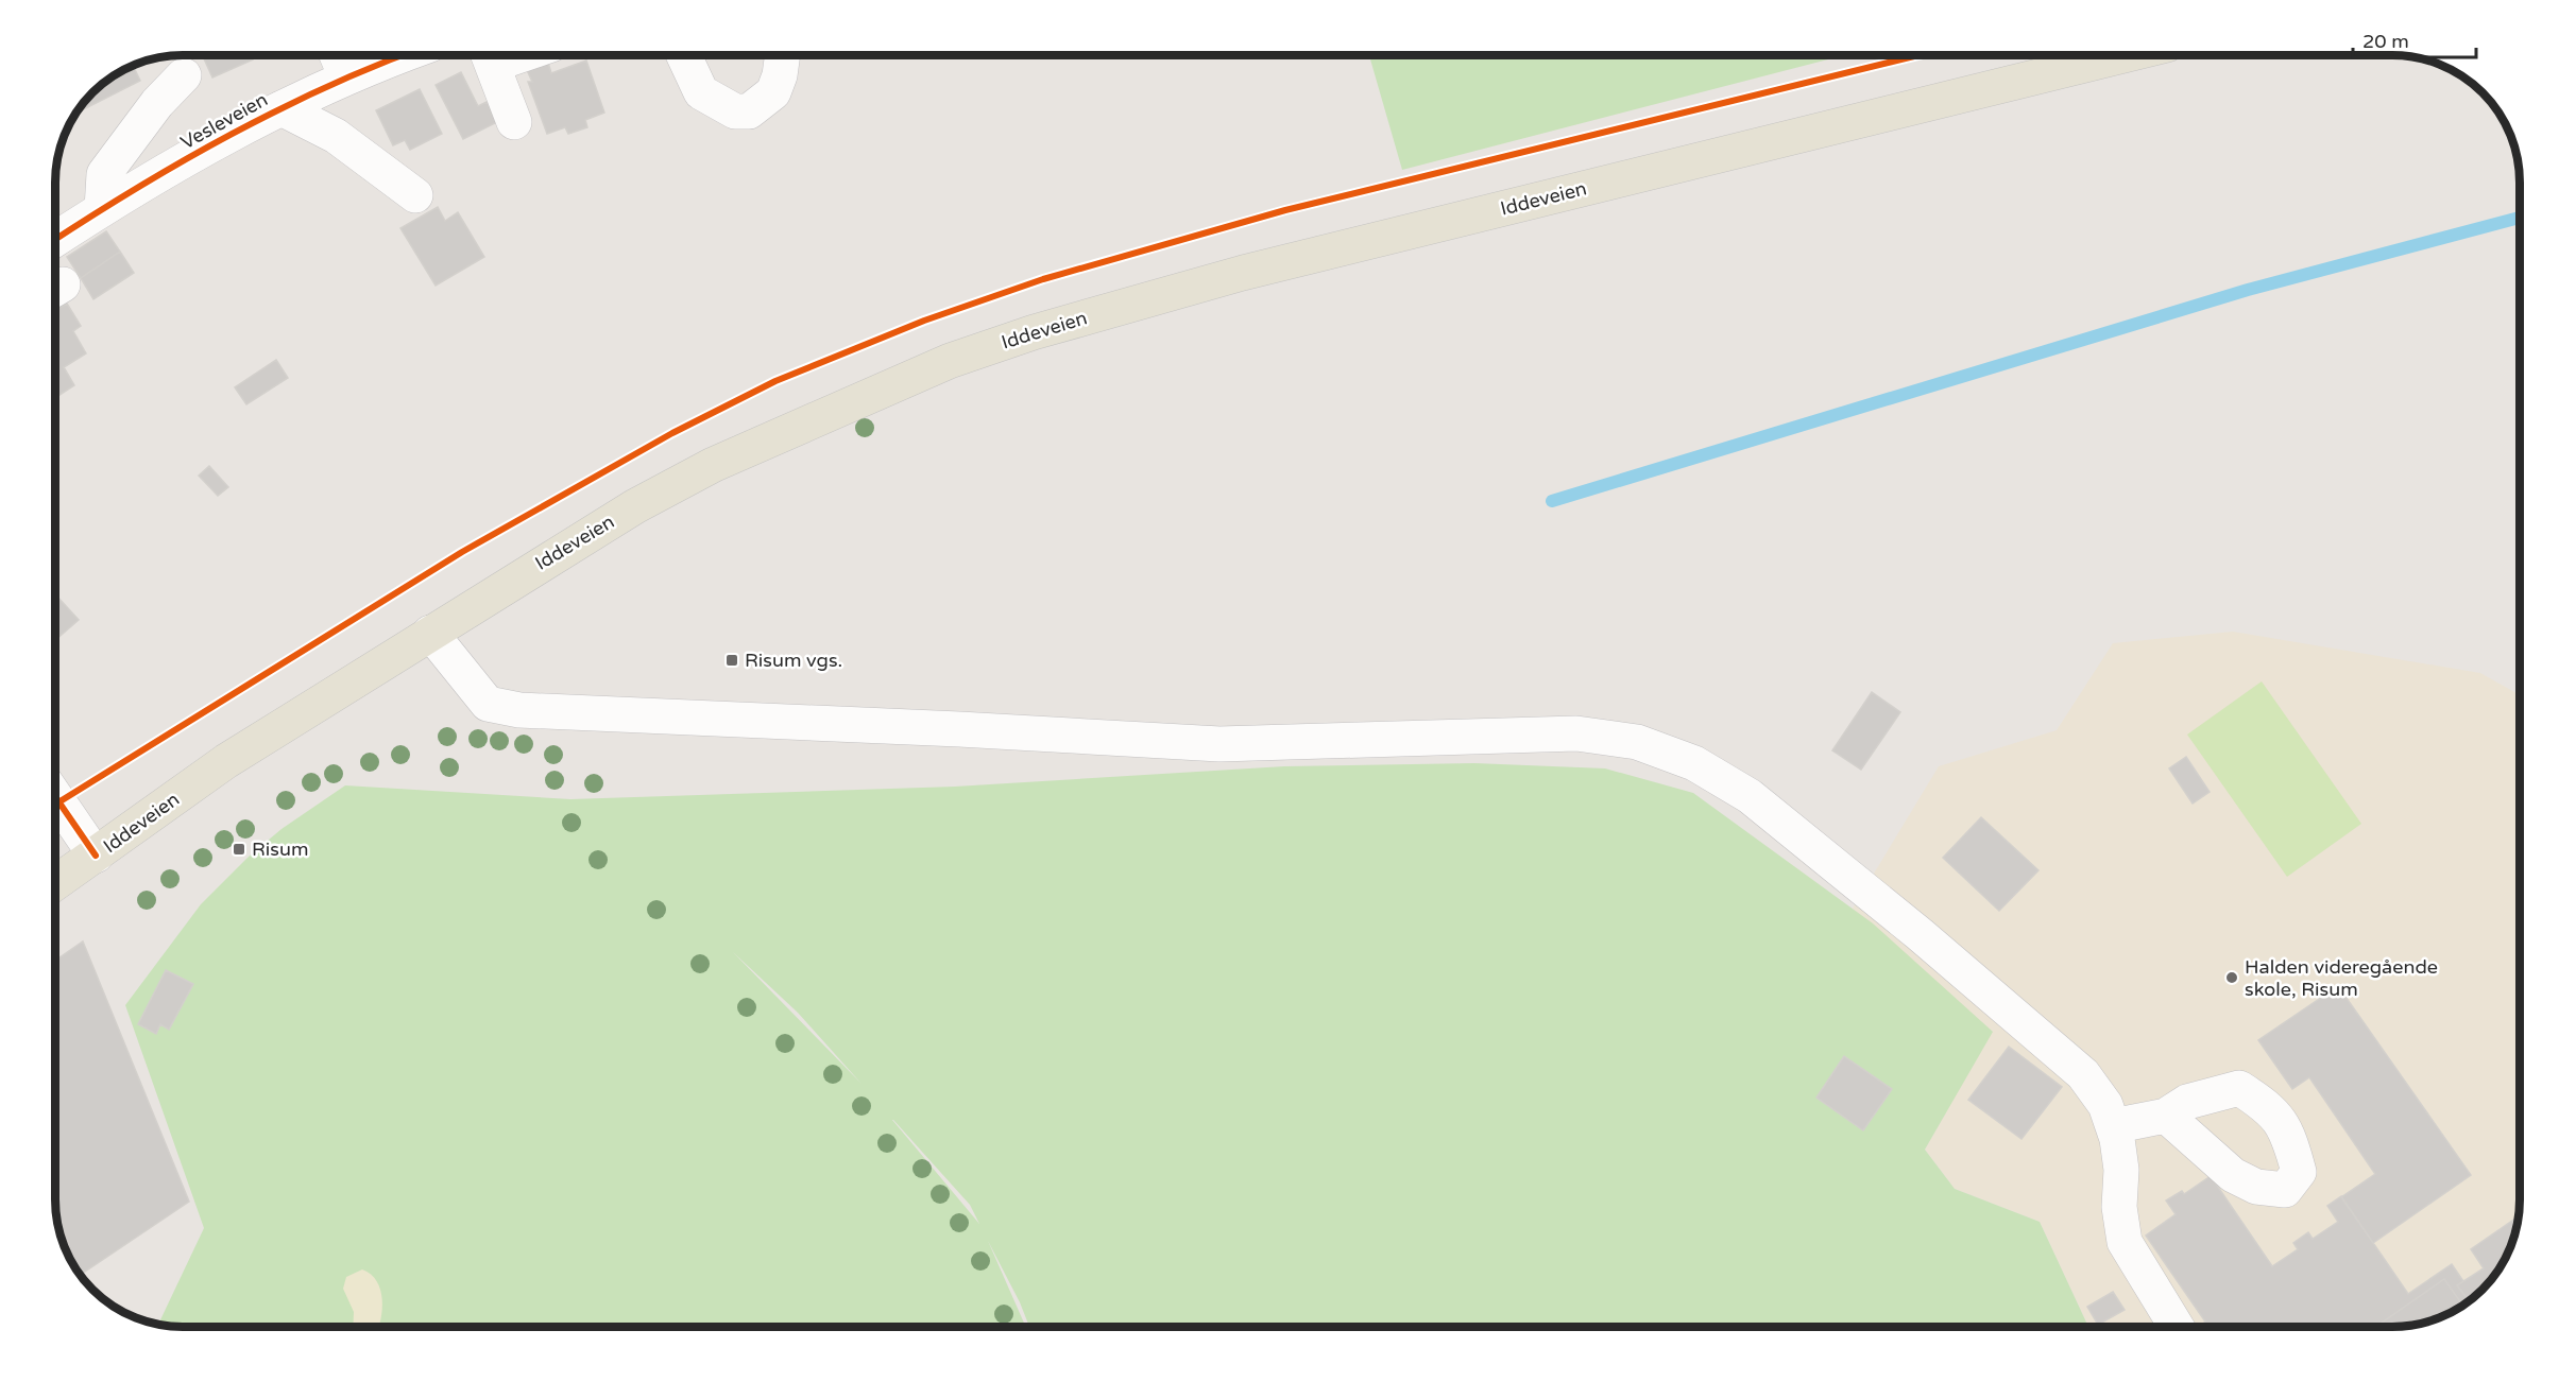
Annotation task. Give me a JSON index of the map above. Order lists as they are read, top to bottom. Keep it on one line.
{"streets":{"main road":["Iddeveien"],"street":["Vesleveien"]},"places":{"transit":["Risum vgs.","Risum"],"other":["Halden videregående skole, Risum"]},"scale_bar":"20 m"}
